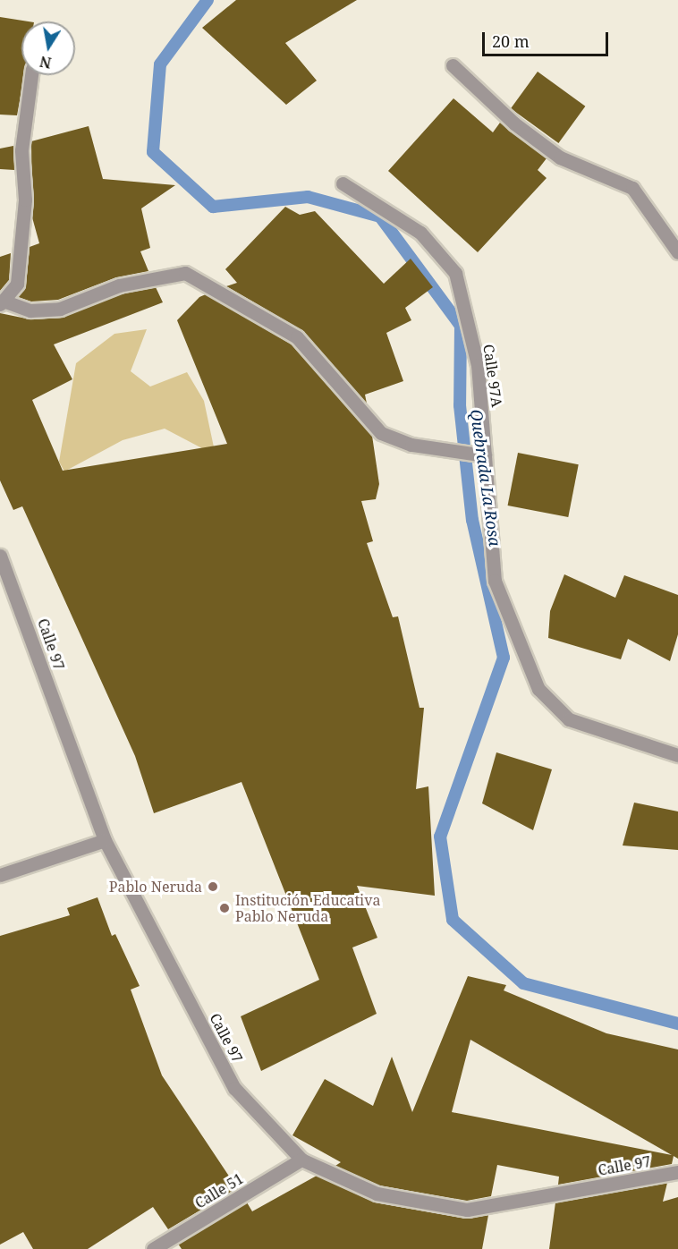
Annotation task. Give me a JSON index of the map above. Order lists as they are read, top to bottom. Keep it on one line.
{"streets":{"street":["Calle 97A","Calle 97","Calle 51"]},"crossings":[["Calle 97","Calle 51"]],"water":["Quebrada La Rosa"],"places":["Pablo Neruda","Institución Educativa Pablo Neruda"],"scale_bar":"20 m","north":"bottom"}
